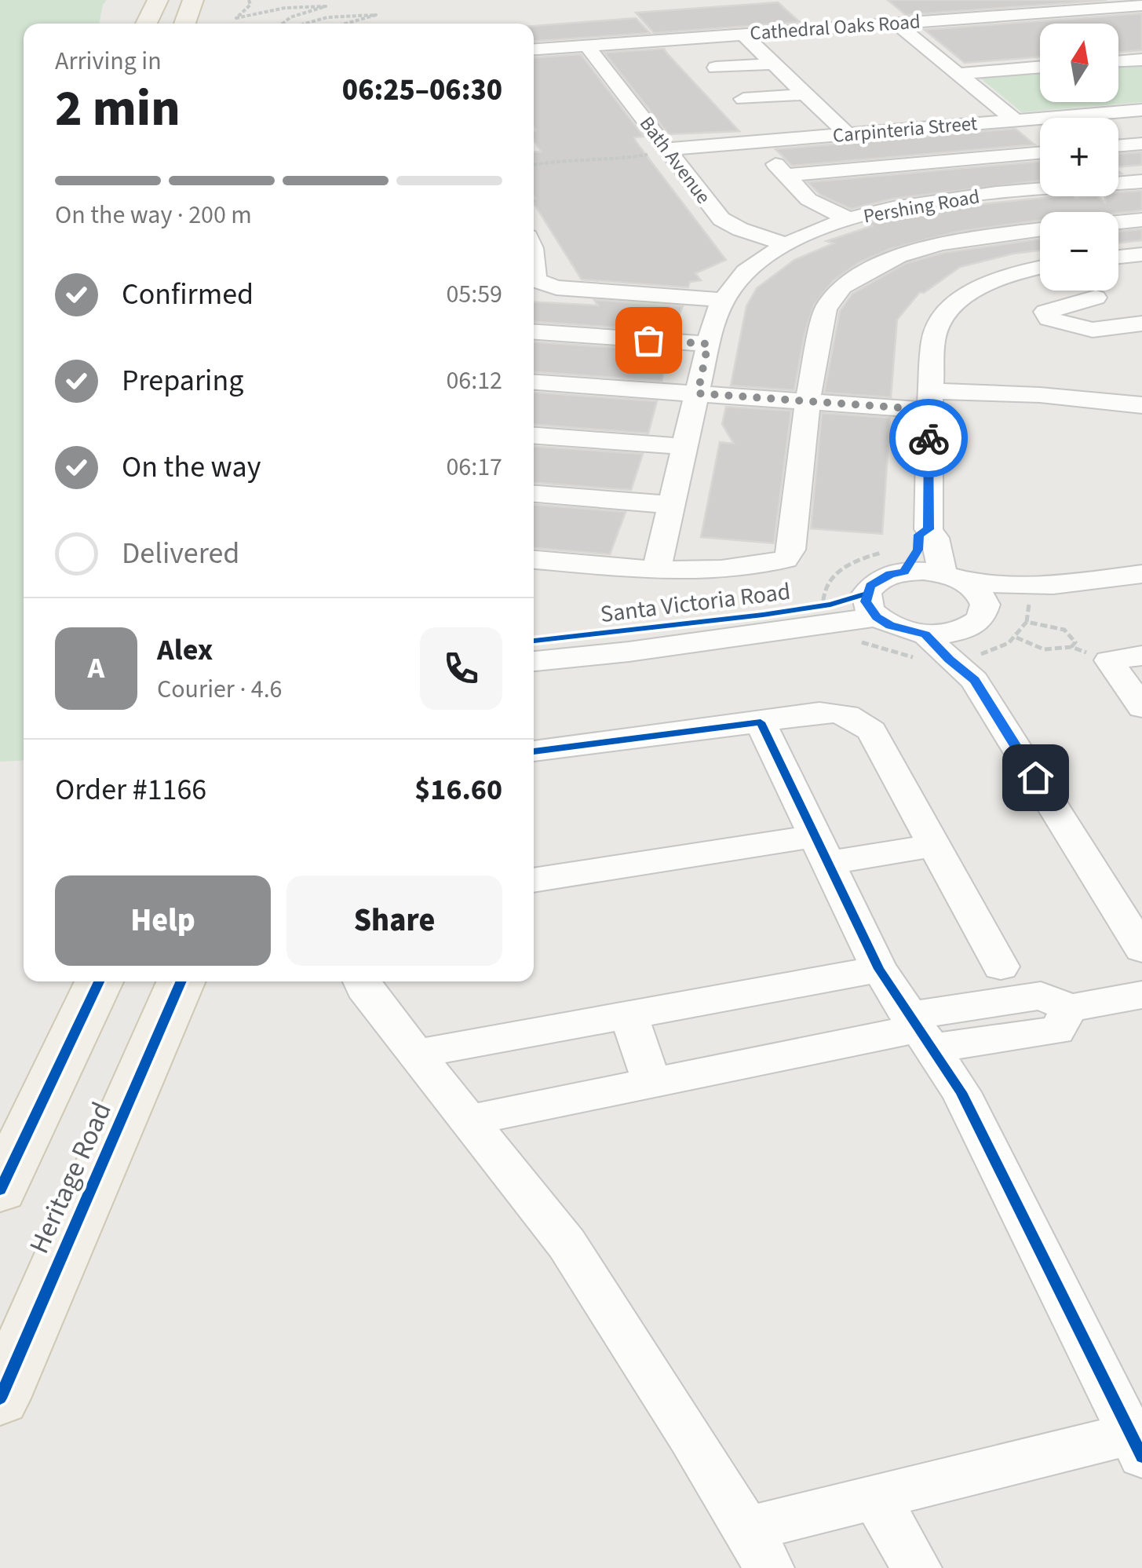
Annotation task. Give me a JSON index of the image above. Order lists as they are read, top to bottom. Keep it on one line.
{"streets":{"main road":["Heritage Road"],"street":["Cathedral Oaks Road","Carpinteria Street","Bath Avenue","Pershing Road","Santa Victoria Road"]},"crossings":[["Cathedral Oaks Road","Bath Avenue"],["Carpinteria Street","Bath Avenue"],["Bath Avenue","Pershing Road"]],"north":"top","page":{"map_buttons":["+","−"],"heading":["2 min","Arriving in","06:25–06:30"],"panel":["Alex","Courier · 4.6","Order #1166","$16.60"],"bar":"On the way · 200 m","list":[["Confirmed","05:59"],["Preparing","06:12"],["On the way","06:17"],"Delivered"],"round":"A","buttons":["Help","Share"]}}
